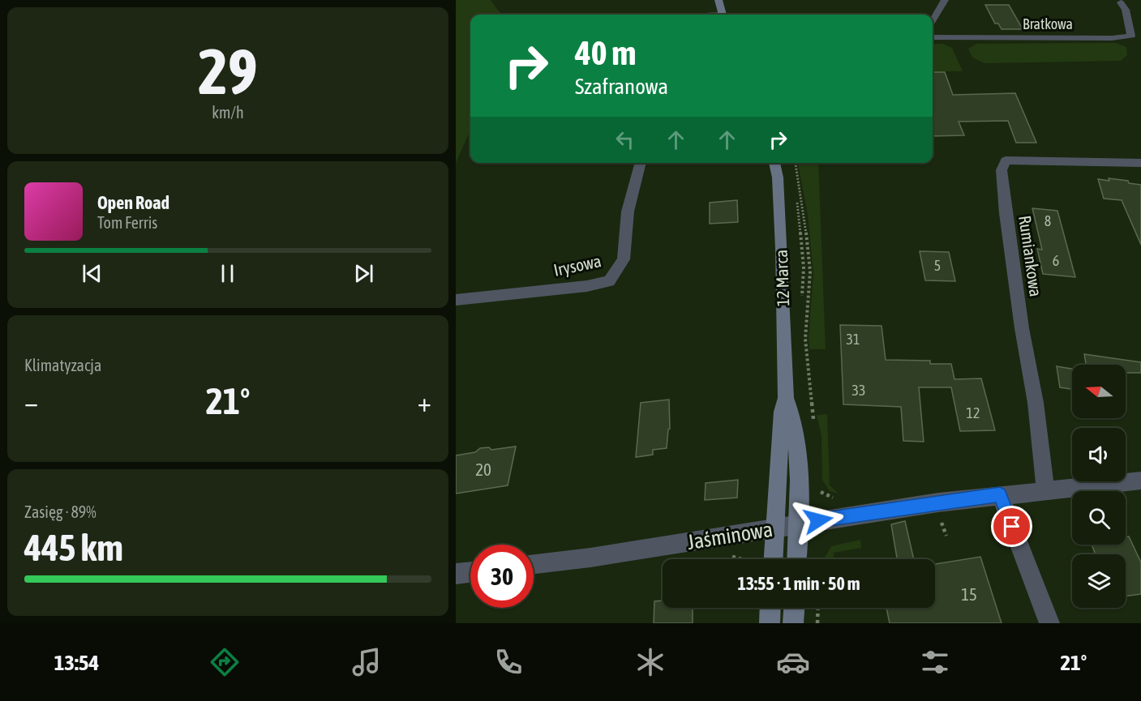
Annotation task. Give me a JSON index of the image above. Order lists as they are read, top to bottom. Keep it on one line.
{"streets":{"street":["Bratkowa","Rumiankowa","Irysowa","12 Marca","Jaśminowa"]},"crossings":[["Rumiankowa","Jaśminowa"],["12 Marca","Jaśminowa"]],"house_numbers":["8","6","5","31","33","12","20","15"],"north":"left","page":{"tile":[["29","km/h"],"Klimatyzacja",["Zasięg · 89%","445 km"]],"turn":["40 m","Szafranowa"],"song":["Open Road","Tom Ferris"],"heat":["−","21°","+"],"limit":"30","trip":"13:55 · 1 min · 50 m","tabs":["13:54","21°"]}}
